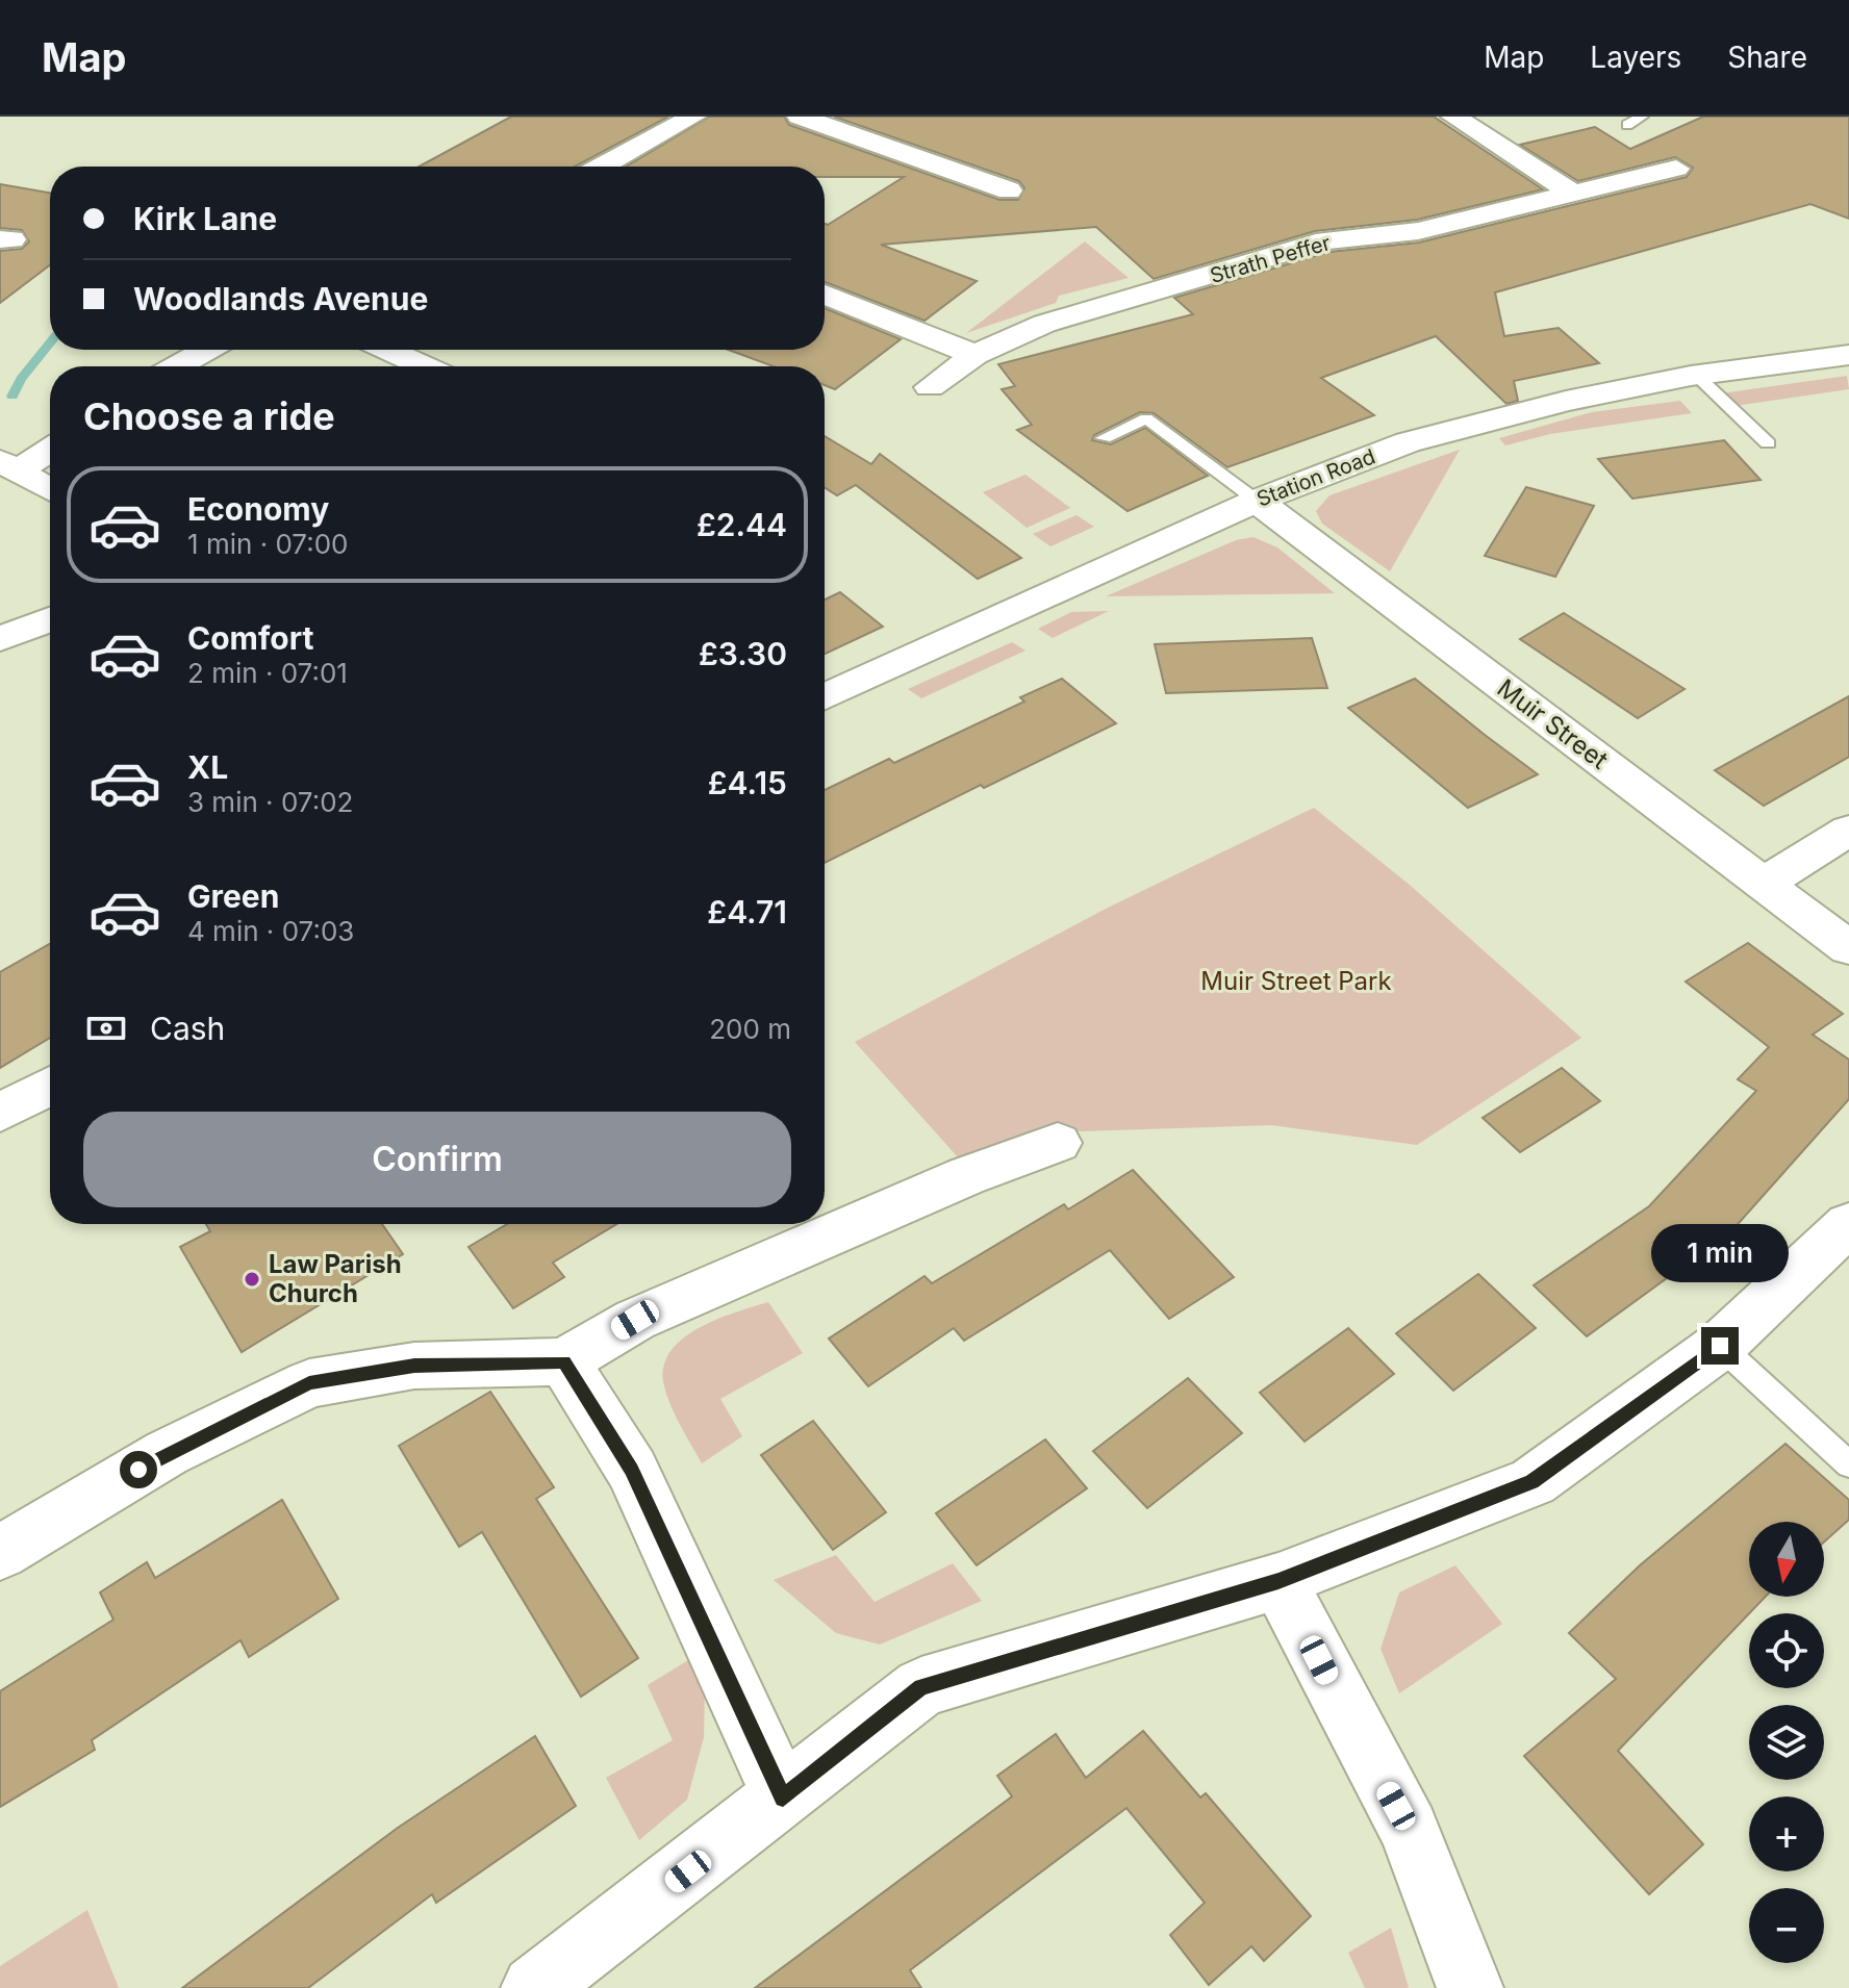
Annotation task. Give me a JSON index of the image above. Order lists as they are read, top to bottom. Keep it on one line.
{"streets":{"street":["Strath Peffer","Station Road","Muir Street"]},"crossings":[["Station Road","Muir Street"]],"parks":["Muir Street Park"],"places":["Law Parish Church"],"north":"bottom","page":{"header":"Map","nav":["Map","Layers","Share"],"banner":["Kirk Lane","Woodlands Avenue"],"heading":"Choose a ride","list":[{"name":"Economy","note":"1 min · 07:00","value":"£2.44"},{"name":"Comfort","note":"2 min · 07:01","value":"£3.30"},{"name":"XL","note":"3 min · 07:02","value":"£4.15"},{"name":"Green","note":"4 min · 07:03","value":"£4.71"}],"pay":["Cash","200 m"],"buttons":"Confirm","bubble":"1 min","map_buttons":["+","−"]}}
